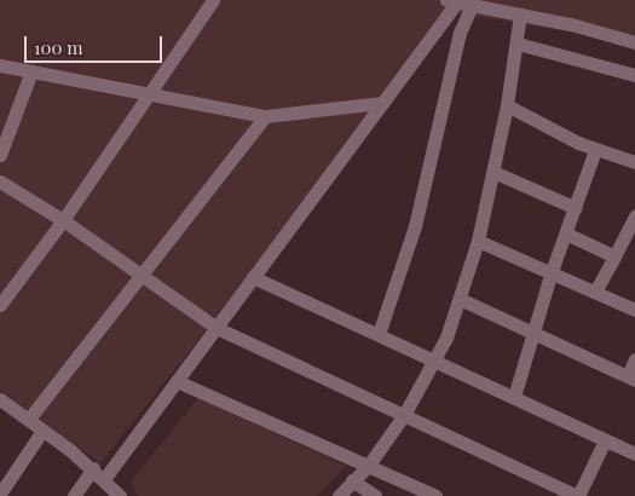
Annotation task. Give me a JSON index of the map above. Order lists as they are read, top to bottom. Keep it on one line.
{"scale_bar":"100 m"}
